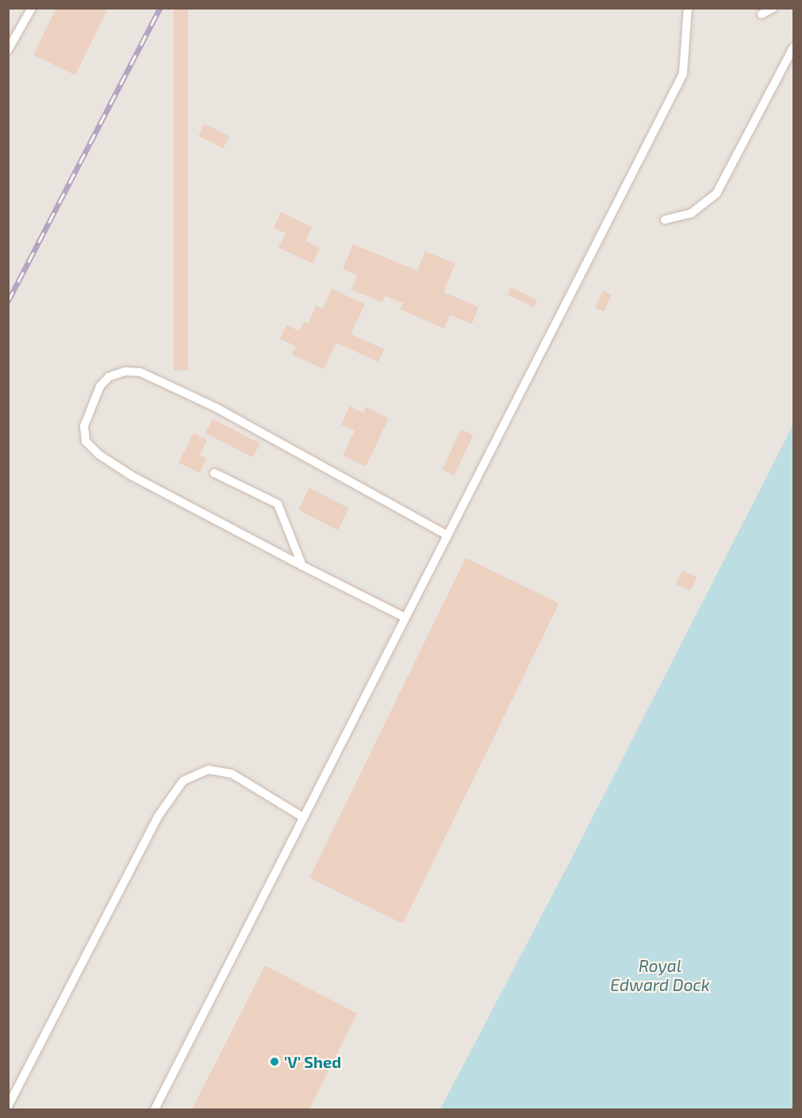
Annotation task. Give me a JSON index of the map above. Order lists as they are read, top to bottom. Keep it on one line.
{"water":["Royal Edward Dock"],"places":["'V' Shed"]}
